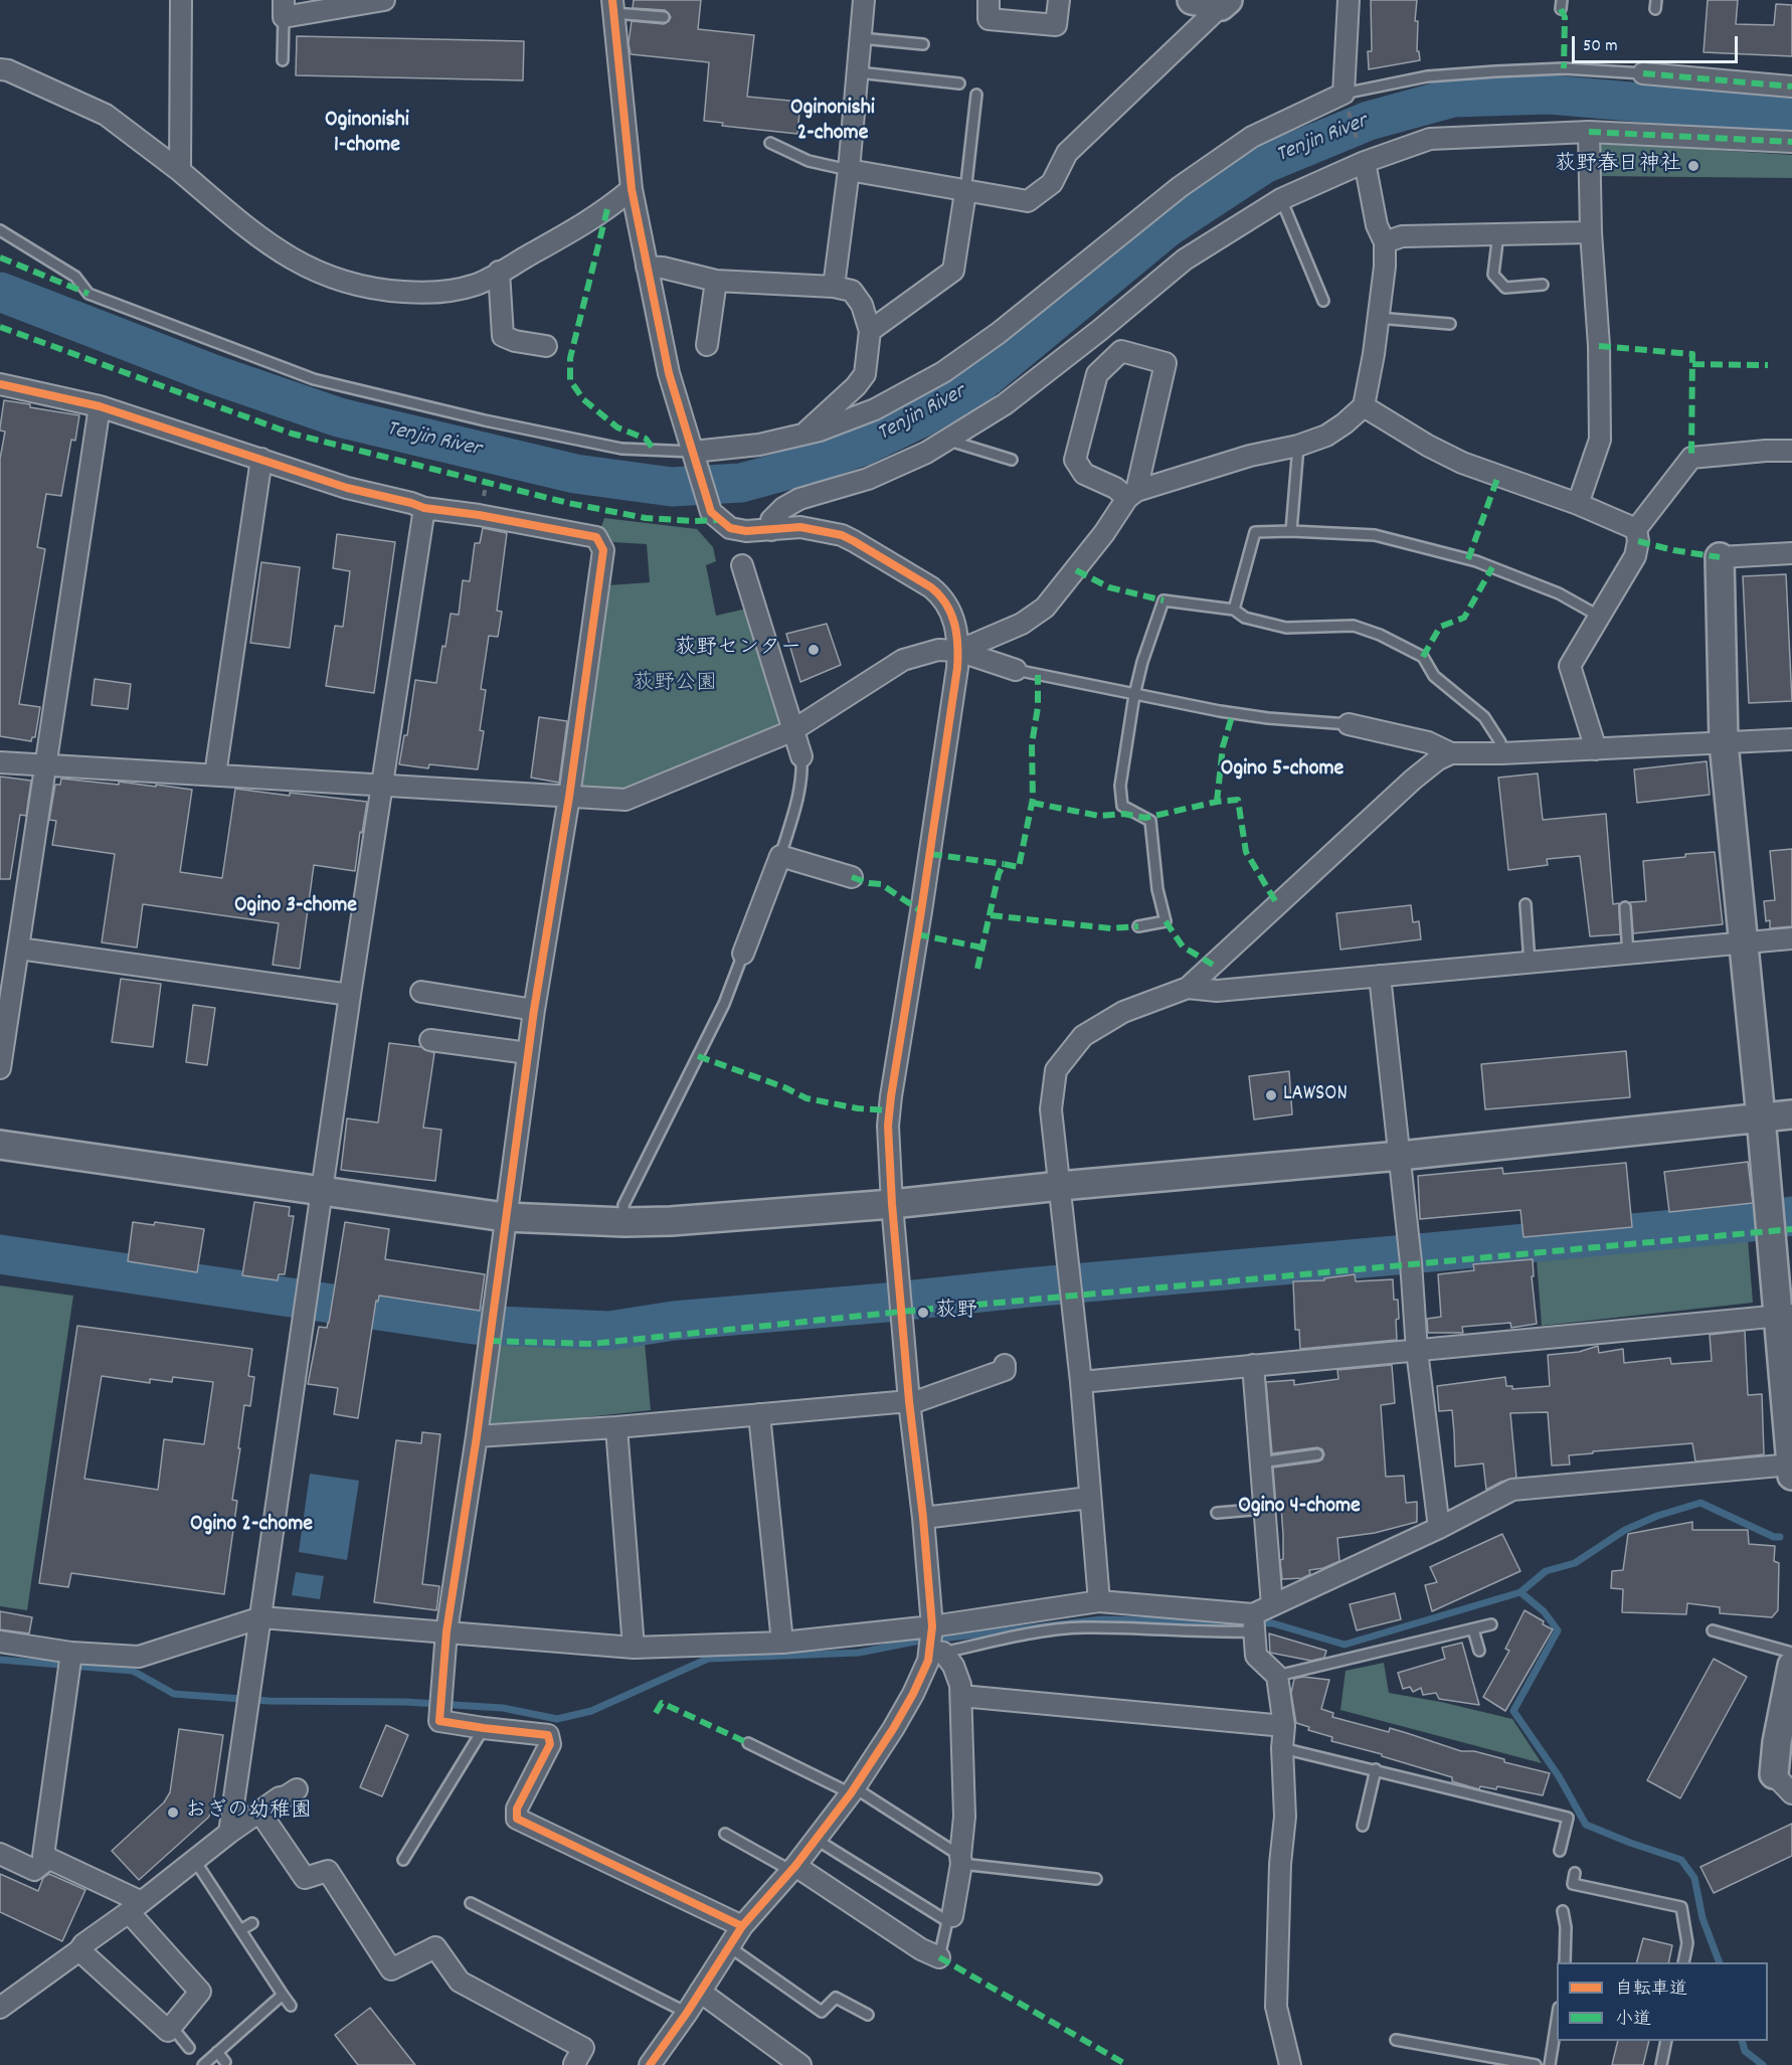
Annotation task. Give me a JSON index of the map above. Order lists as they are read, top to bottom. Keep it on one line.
{"districts":["Oginonishi 2-chome","Oginonishi 1-chome","Ogino 5-chome","Ogino 3-chome","Ogino 4-chome","Ogino 2-chome"],"water":["Tenjin River"],"parks":["荻野公園"],"places":["荻野春日神社","荻野センター","LAWSON","荻野","おぎの幼稚園"],"legend":["自転車道","小道"],"scale_bar":"50 m"}
